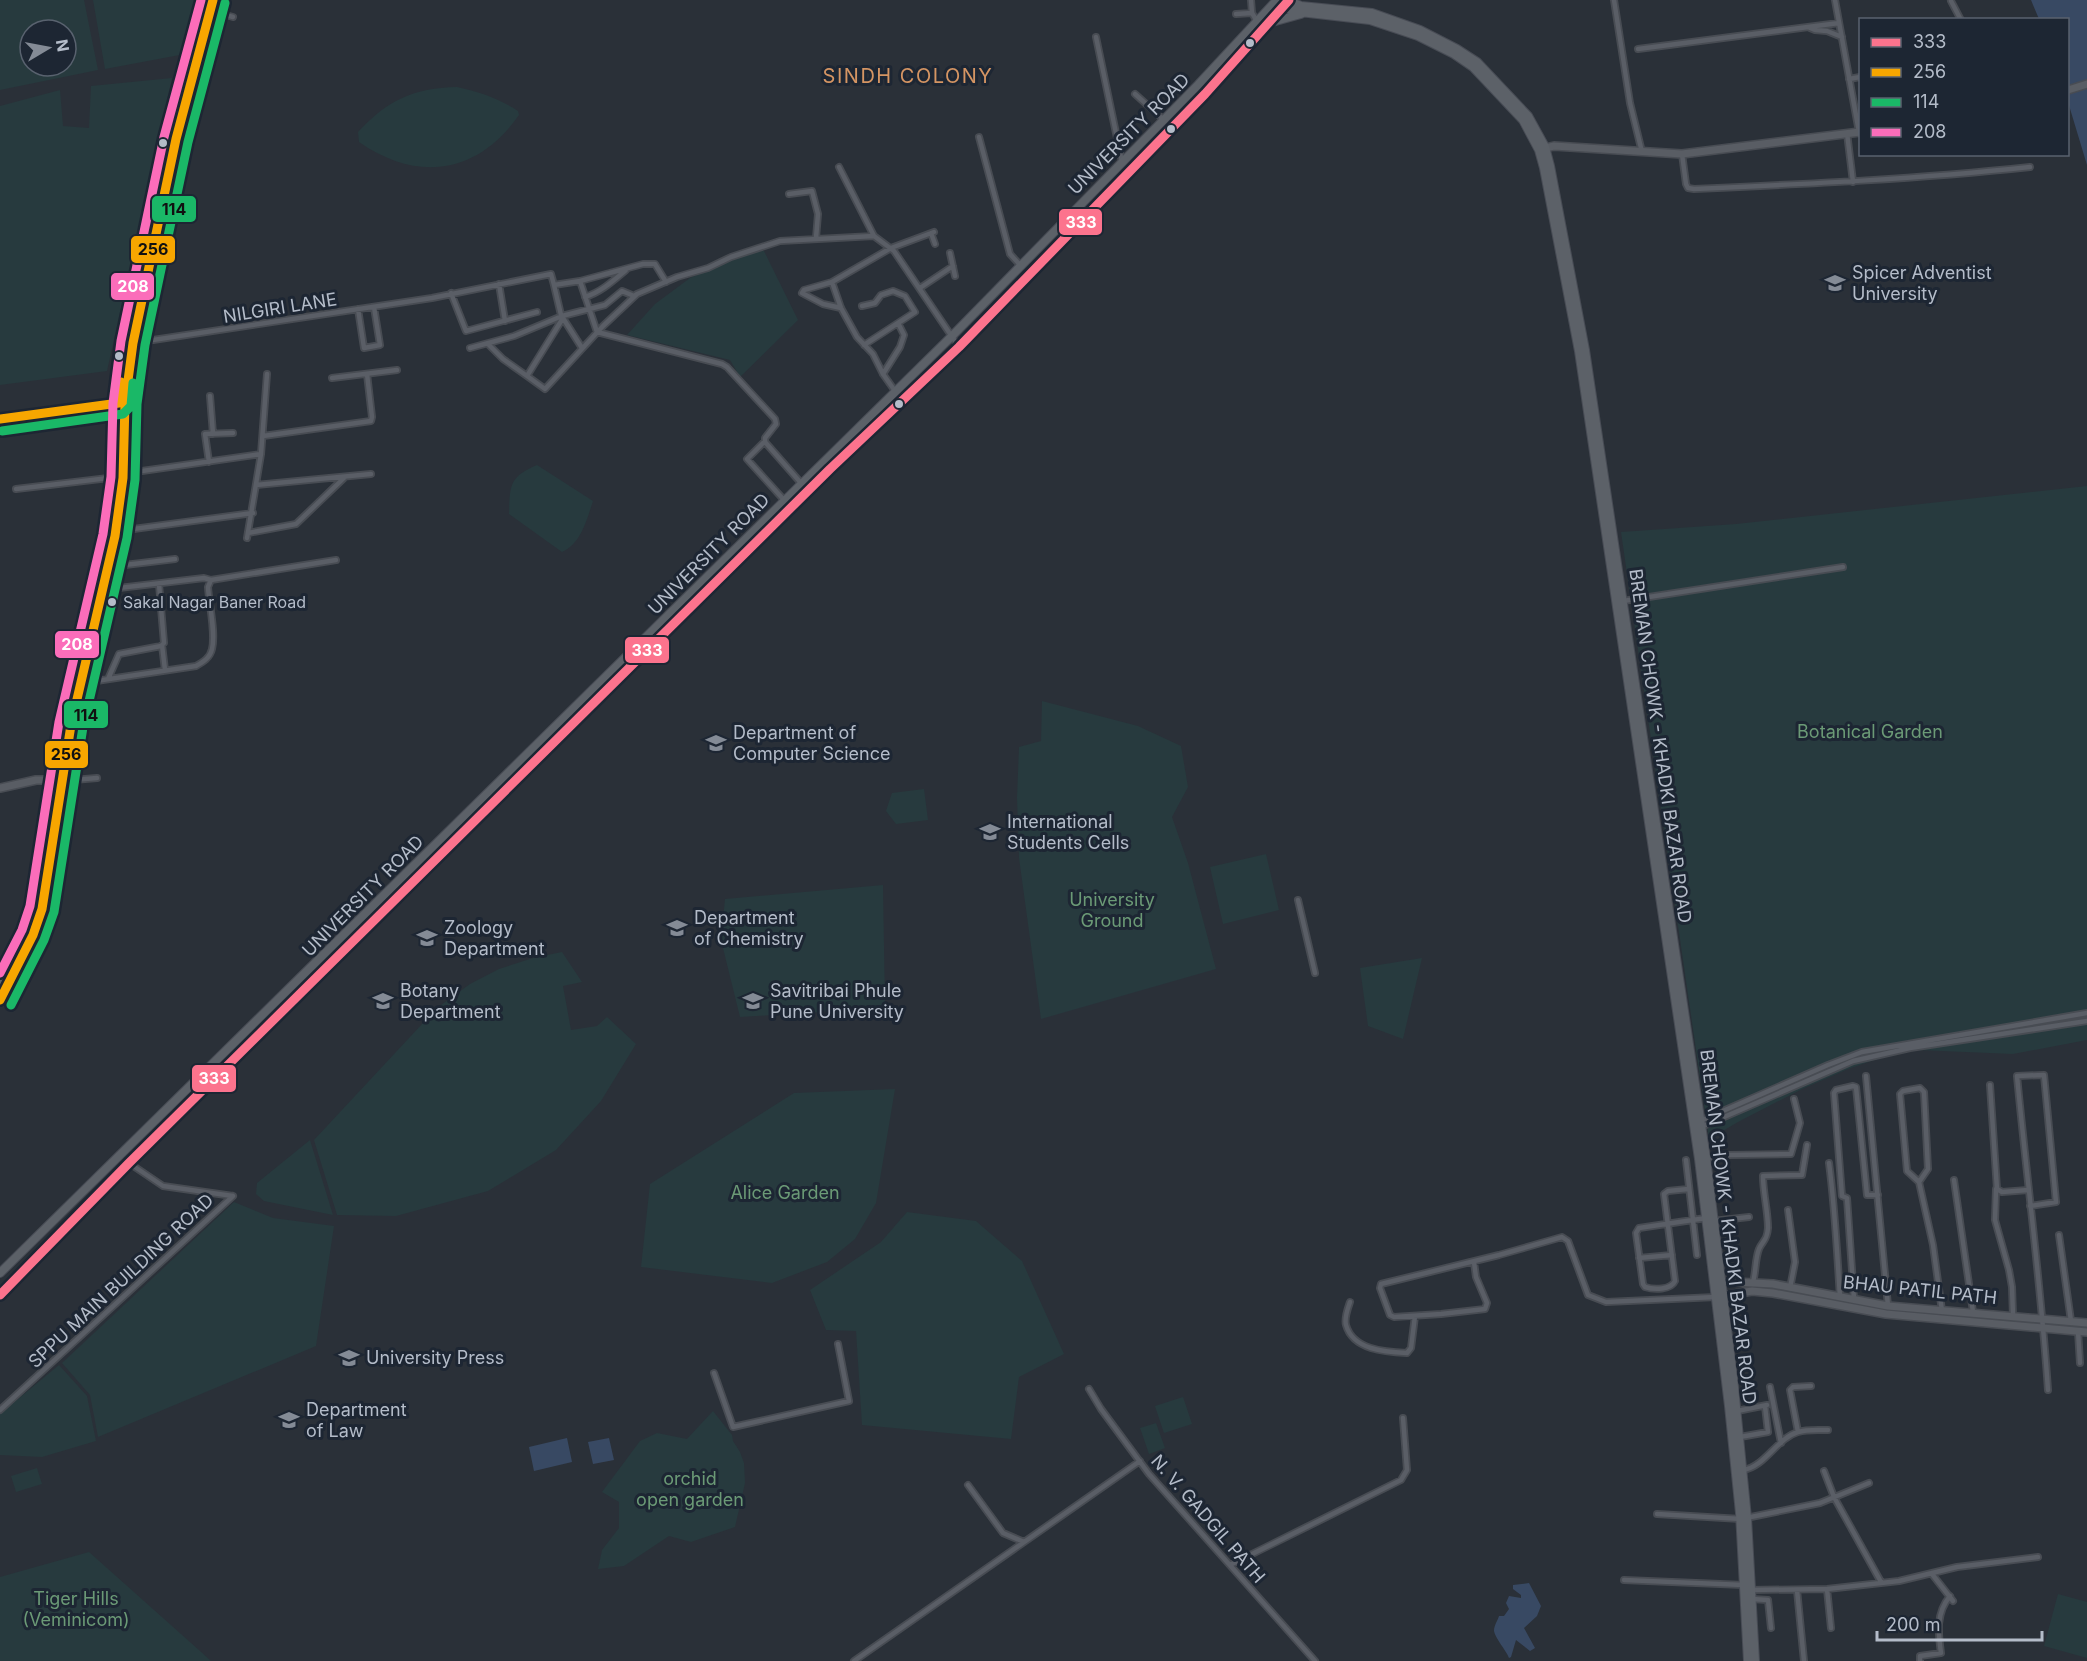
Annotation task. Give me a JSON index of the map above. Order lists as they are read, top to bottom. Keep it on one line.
{"streets":{"main road":["UNIVERSITY ROAD","BREMAN CHOWK - KHADKI BAZAR ROAD","BHAU PATIL PATH"],"street":["NILGIRI LANE","SPPU MAIN BUILDING ROAD","N. V. GADGIL PATH"]},"crossings":[["UNIVERSITY ROAD","BREMAN CHOWK - KHADKI BAZAR ROAD"],["UNIVERSITY ROAD","SPPU MAIN BUILDING ROAD"],["BREMAN CHOWK - KHADKI BAZAR ROAD","BHAU PATIL PATH"]],"districts":["SINDH COLONY"],"parks":["Botanical Garden","University Ground","Alice Garden","orchid open garden","Tiger Hills (Veminicom)"],"places":{"school or university":["Spicer Adventist University","Department of Computer Science","International Students Cells","Department of Chemistry","Zoology Department","Botany Department","Savitribai Phule Pune University","University Press","Department of Law"],"other":["Sakal Nagar Baner Road"]},"lines":["transit line 333","transit line 256","transit line 208","transit line 114"],"legend":["333","256","114","208"],"scale_bar":"200 m","north":"right"}
